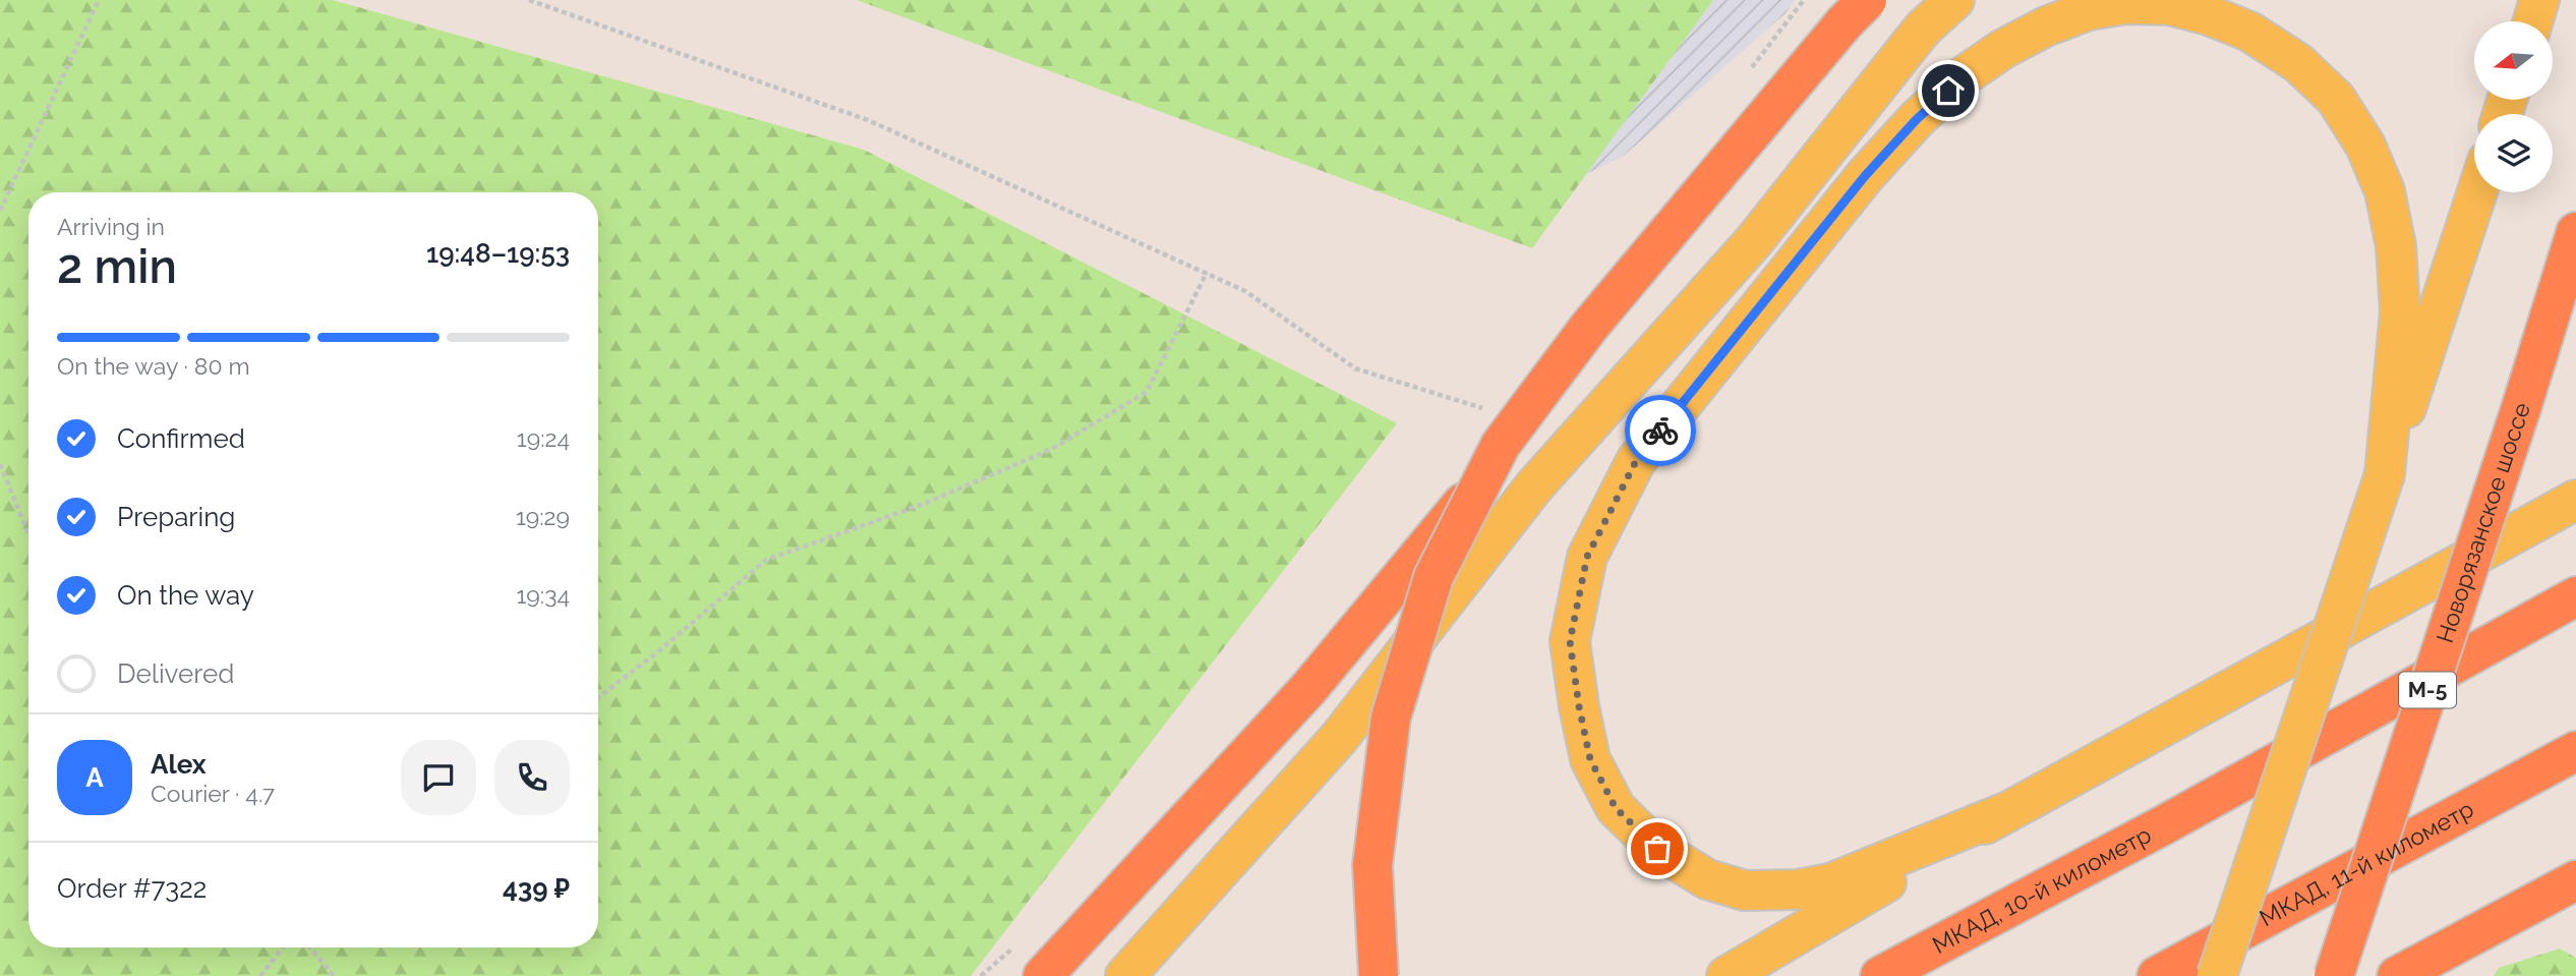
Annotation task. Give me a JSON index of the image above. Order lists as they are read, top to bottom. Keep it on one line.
{"streets":{"highway":["Новорязанское шоссе","М-5","МКАД, 11-й километр","МКАД, 10-й километр"]},"north":"left","page":{"heading":["2 min","Arriving in","19:48–19:53"],"panel":["Alex","Courier · 4.7","Order #7322","439 ₽"],"bar":"On the way · 80 m","list":[["Confirmed","19:24"],["Preparing","19:29"],["On the way","19:34"],"Delivered"],"round":"A"}}
